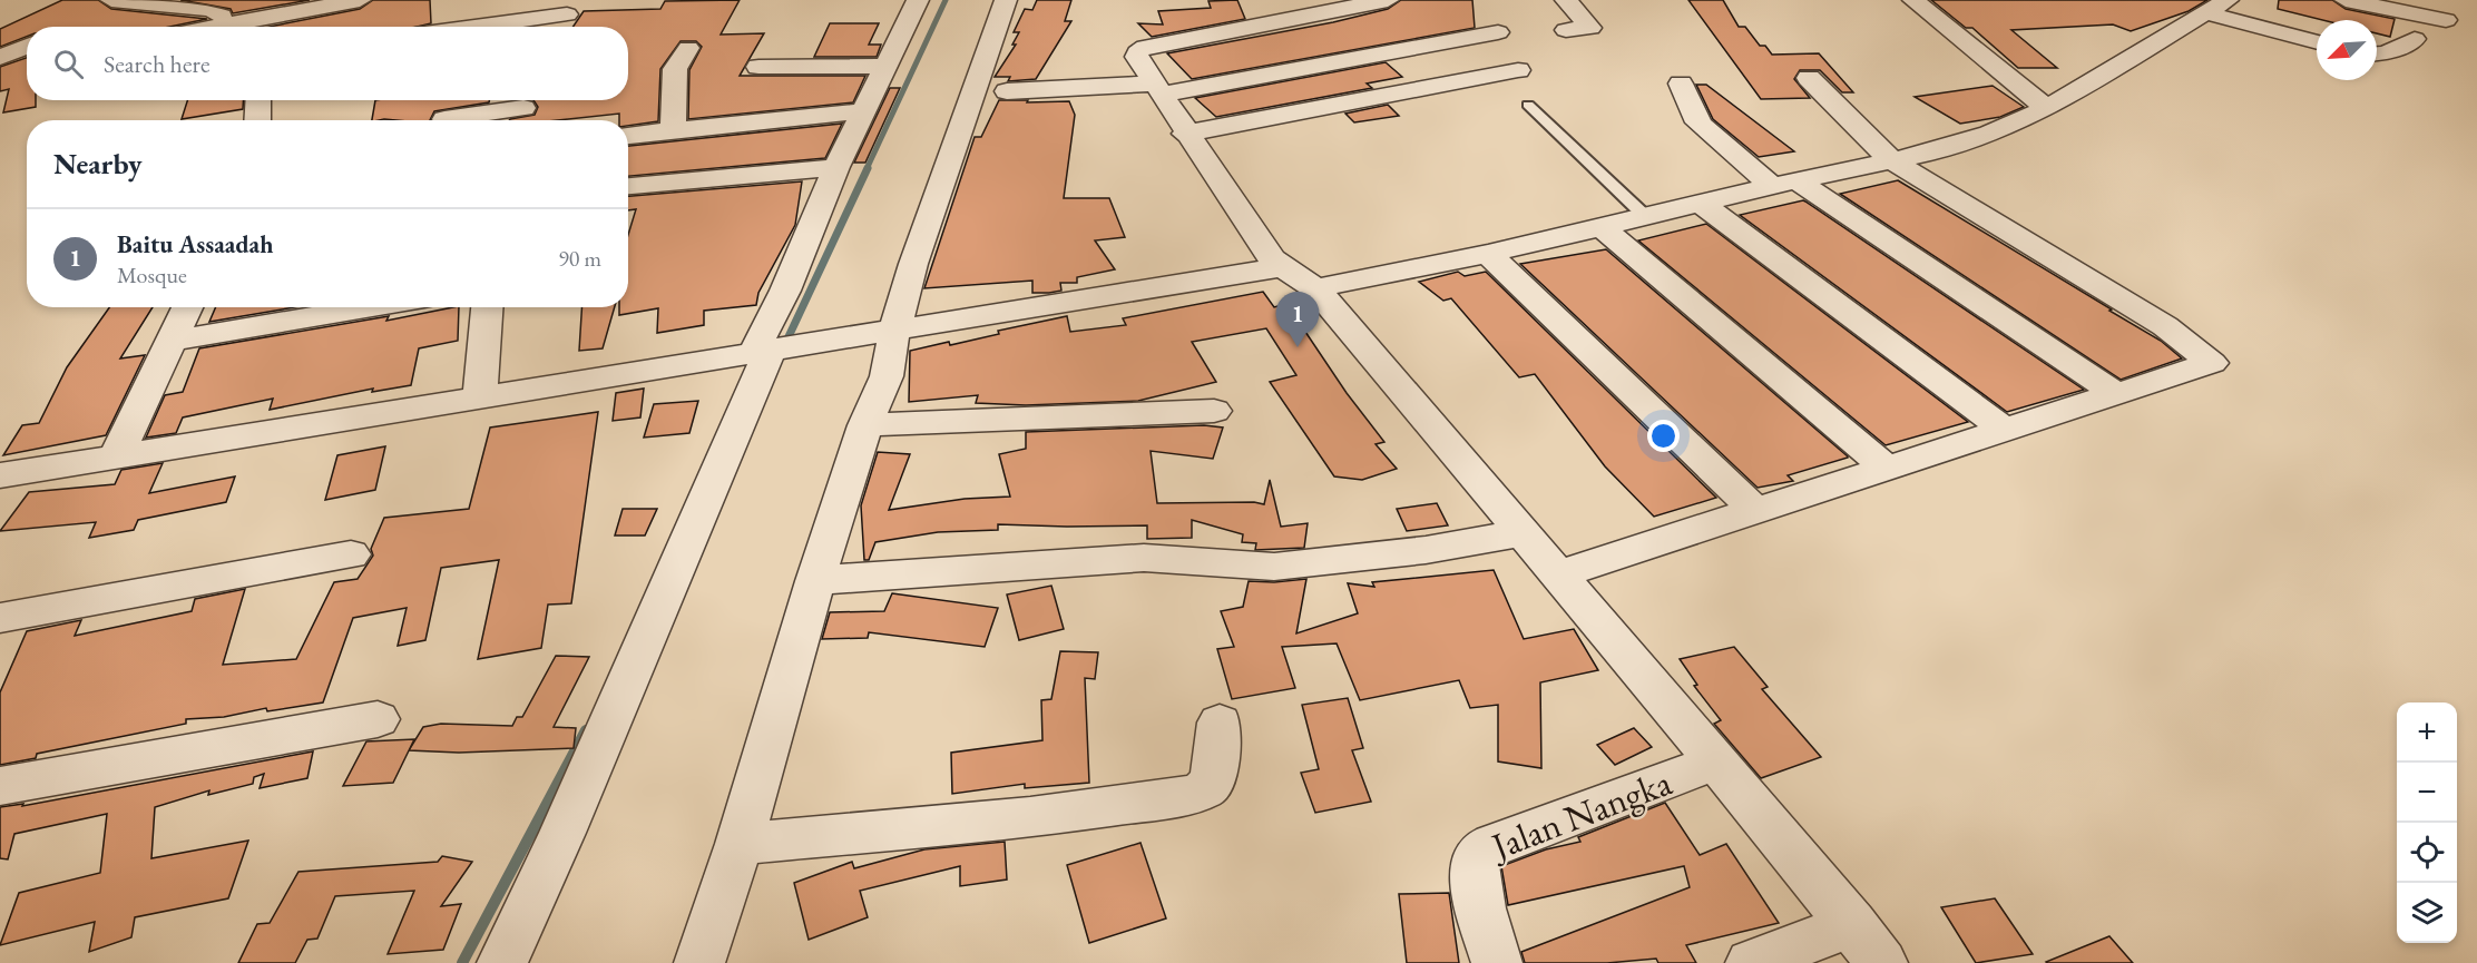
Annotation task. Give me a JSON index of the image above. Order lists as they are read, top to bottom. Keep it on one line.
{"streets":{"street":["Jalan Nangka"]},"north":"bottom left","page":{"search":"Search here","heading":"Nearby","list":[{"mark":"1","name":"Baitu Assaadah","note":"Mosque","value":"90 m"}],"pins":"1","map_buttons":["+","−"]}}
